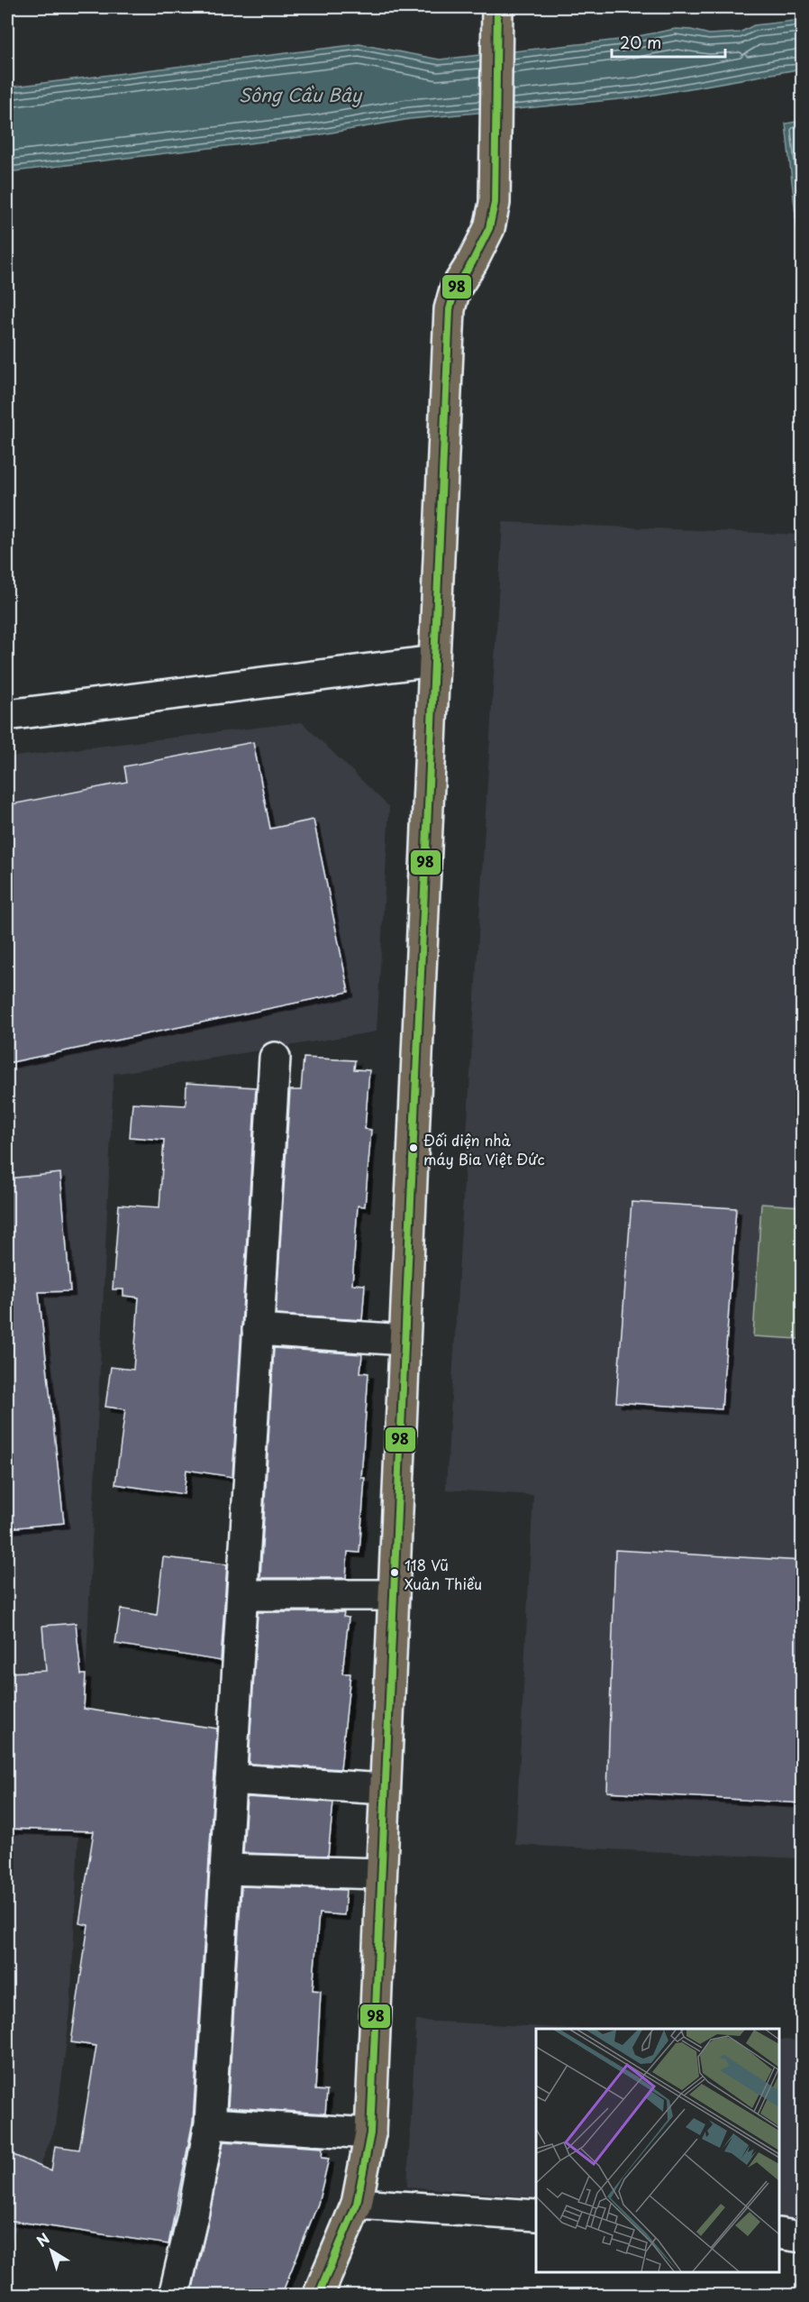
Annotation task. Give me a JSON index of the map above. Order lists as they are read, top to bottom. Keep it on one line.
{"water":["Sông Cầu Bây"],"places":["Đối diện nhà máy Bia Việt Đức","118 Vũ Xuân Thiều"],"lines":["transit line 98"],"scale_bar":"20 m","north":"top left"}
